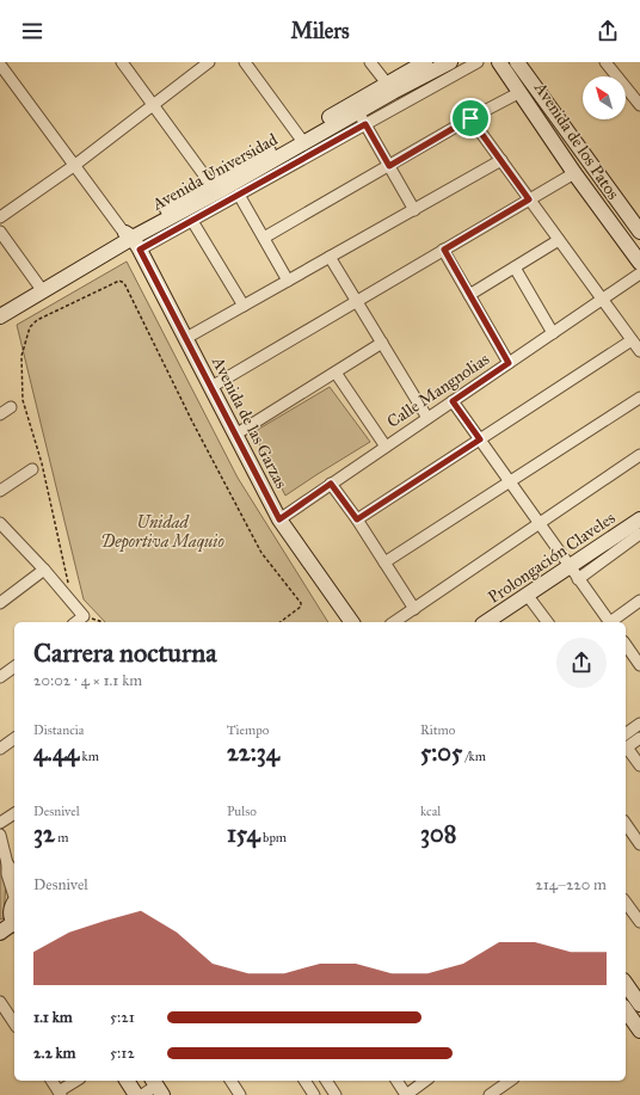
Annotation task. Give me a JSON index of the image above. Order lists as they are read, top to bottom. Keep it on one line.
{"streets":{"street":["Avenida de los Patos","Avenida Universidad","Calle Mangnolias","Avenida de las Garzas","Prolongación Claveles"]},"crossings":[["Avenida Universidad","Avenida de las Garzas"],["Calle Mangnolias","Avenida de las Garzas"]],"parks":["Unidad Deportiva Maquio"],"north":"top left","page":{"header":"Milers","heading":["Carrera nocturna","20:02 · 4 × 1.1 km"],"stats":[["Distancia","4.44 km"],["Tiempo","22:34"],["Ritmo","5:05 /km"],["Desnivel","32 m"],["Pulso","154 bpm"],["kcal","308"]],"chart":["Desnivel","214–220 m"],"list":[{"name":"1.1 km","note":"5:21"},{"name":"2.2 km","note":"5:12"}]}}
